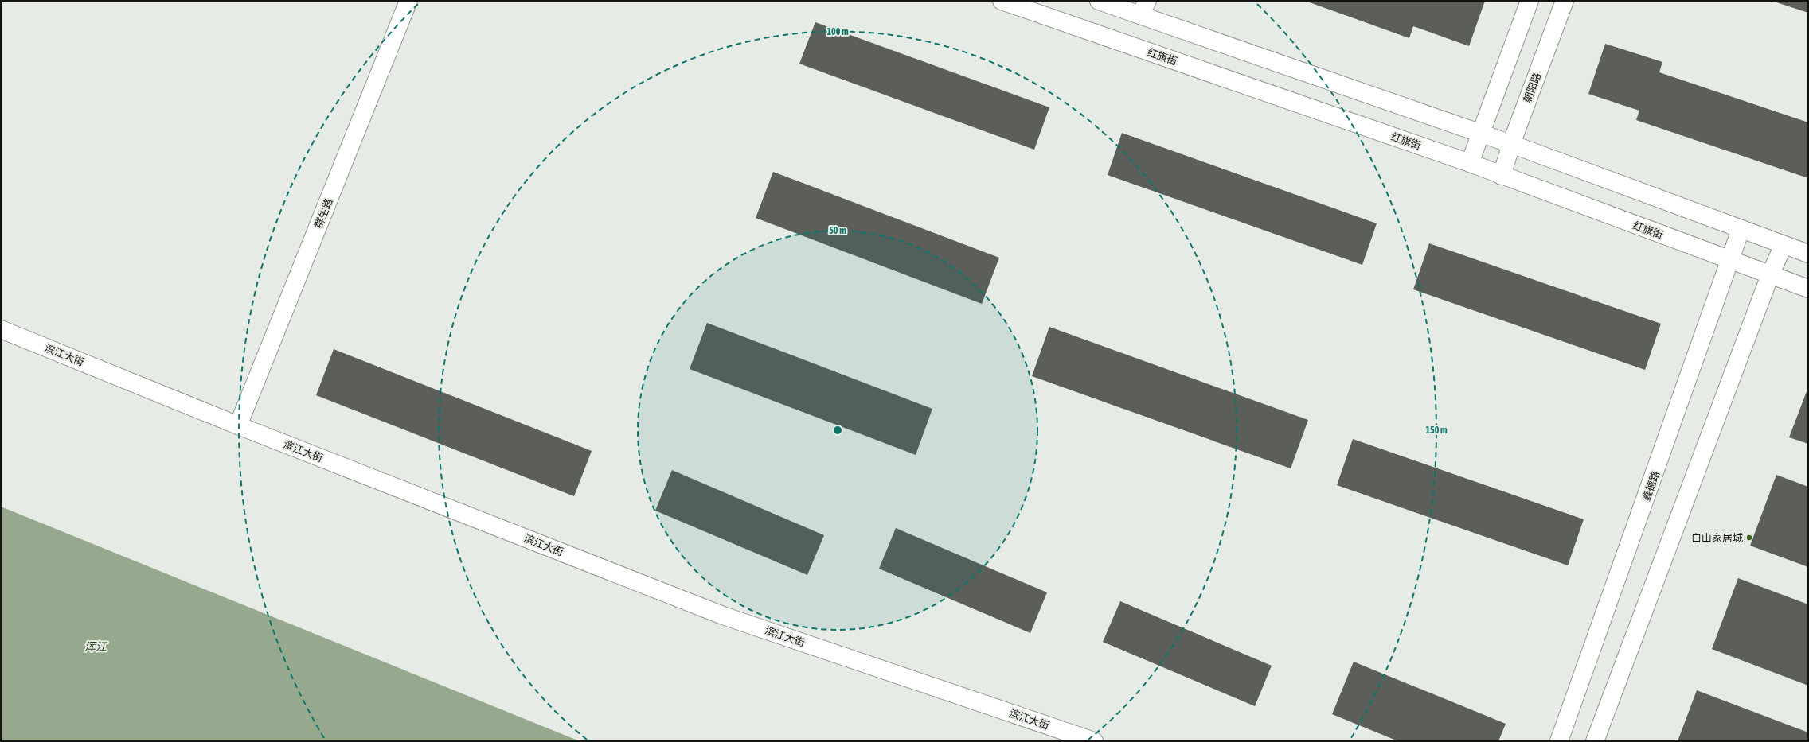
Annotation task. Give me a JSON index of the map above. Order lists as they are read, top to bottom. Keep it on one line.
{"streets":{"street":["红旗街","朝阳路","群生路","滨江大街","鑫德路"]},"crossings":[["红旗街","朝阳路"],["红旗街","鑫德路"],["群生路","滨江大街"]],"water":["浑江"],"places":["白山家居城"],"rings":["100 m","50 m","150 m"]}
